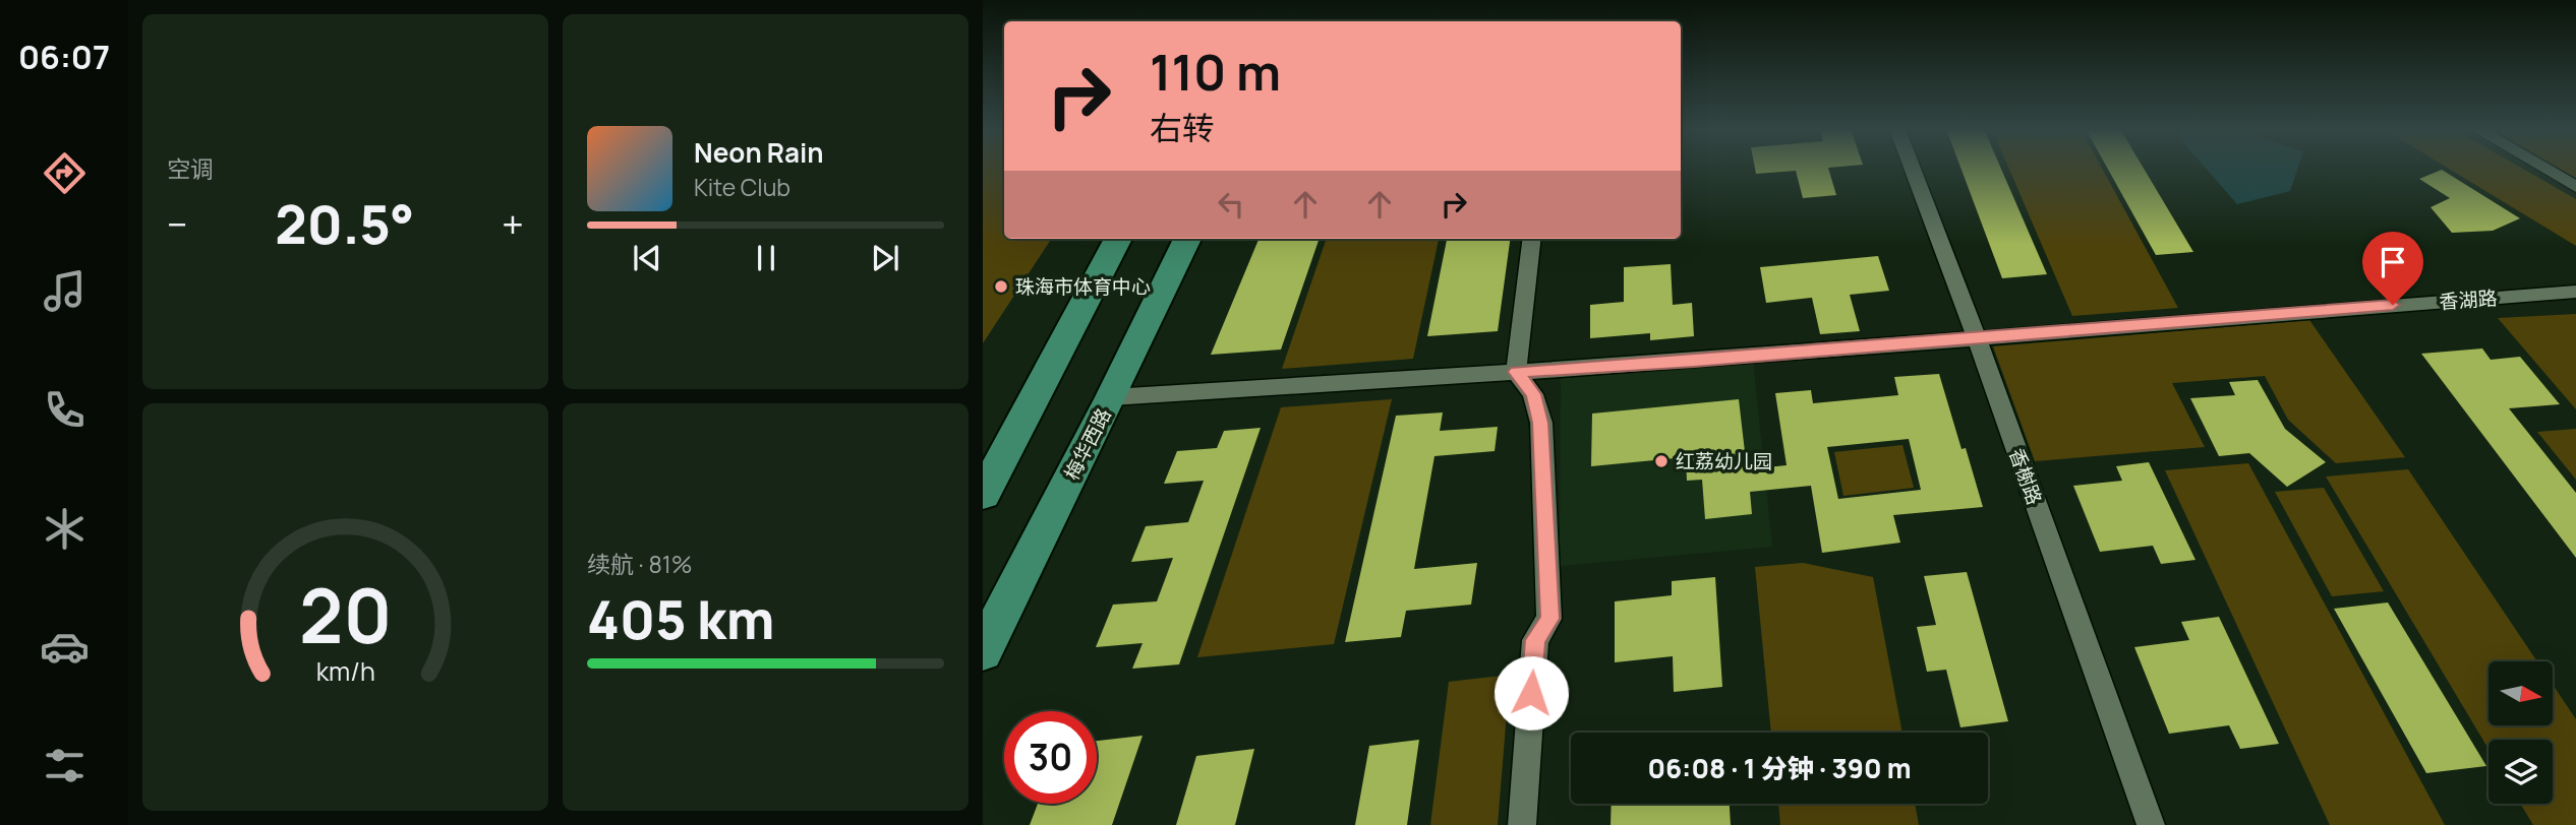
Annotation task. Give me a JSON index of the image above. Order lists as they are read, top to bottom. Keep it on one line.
{"streets":{"main road":["梅华西路"],"street":["香湖路","香榭路"]},"crossings":[["香湖路","梅华西路"],["香湖路","香榭路"]],"places":["珠海市体育中心","红荔幼儿园"],"north":"right","page":{"tabs":"06:07","tile":["空调",["续航 · 81%","405 km"]],"turn":["110 m","右转"],"song":["Neon Rain","Kite Club"],"heat":["−","20.5°","+"],"limit":"30","trip":"06:08 · 1 分钟 · 390 m","gauge":["20","km/h"]}}
